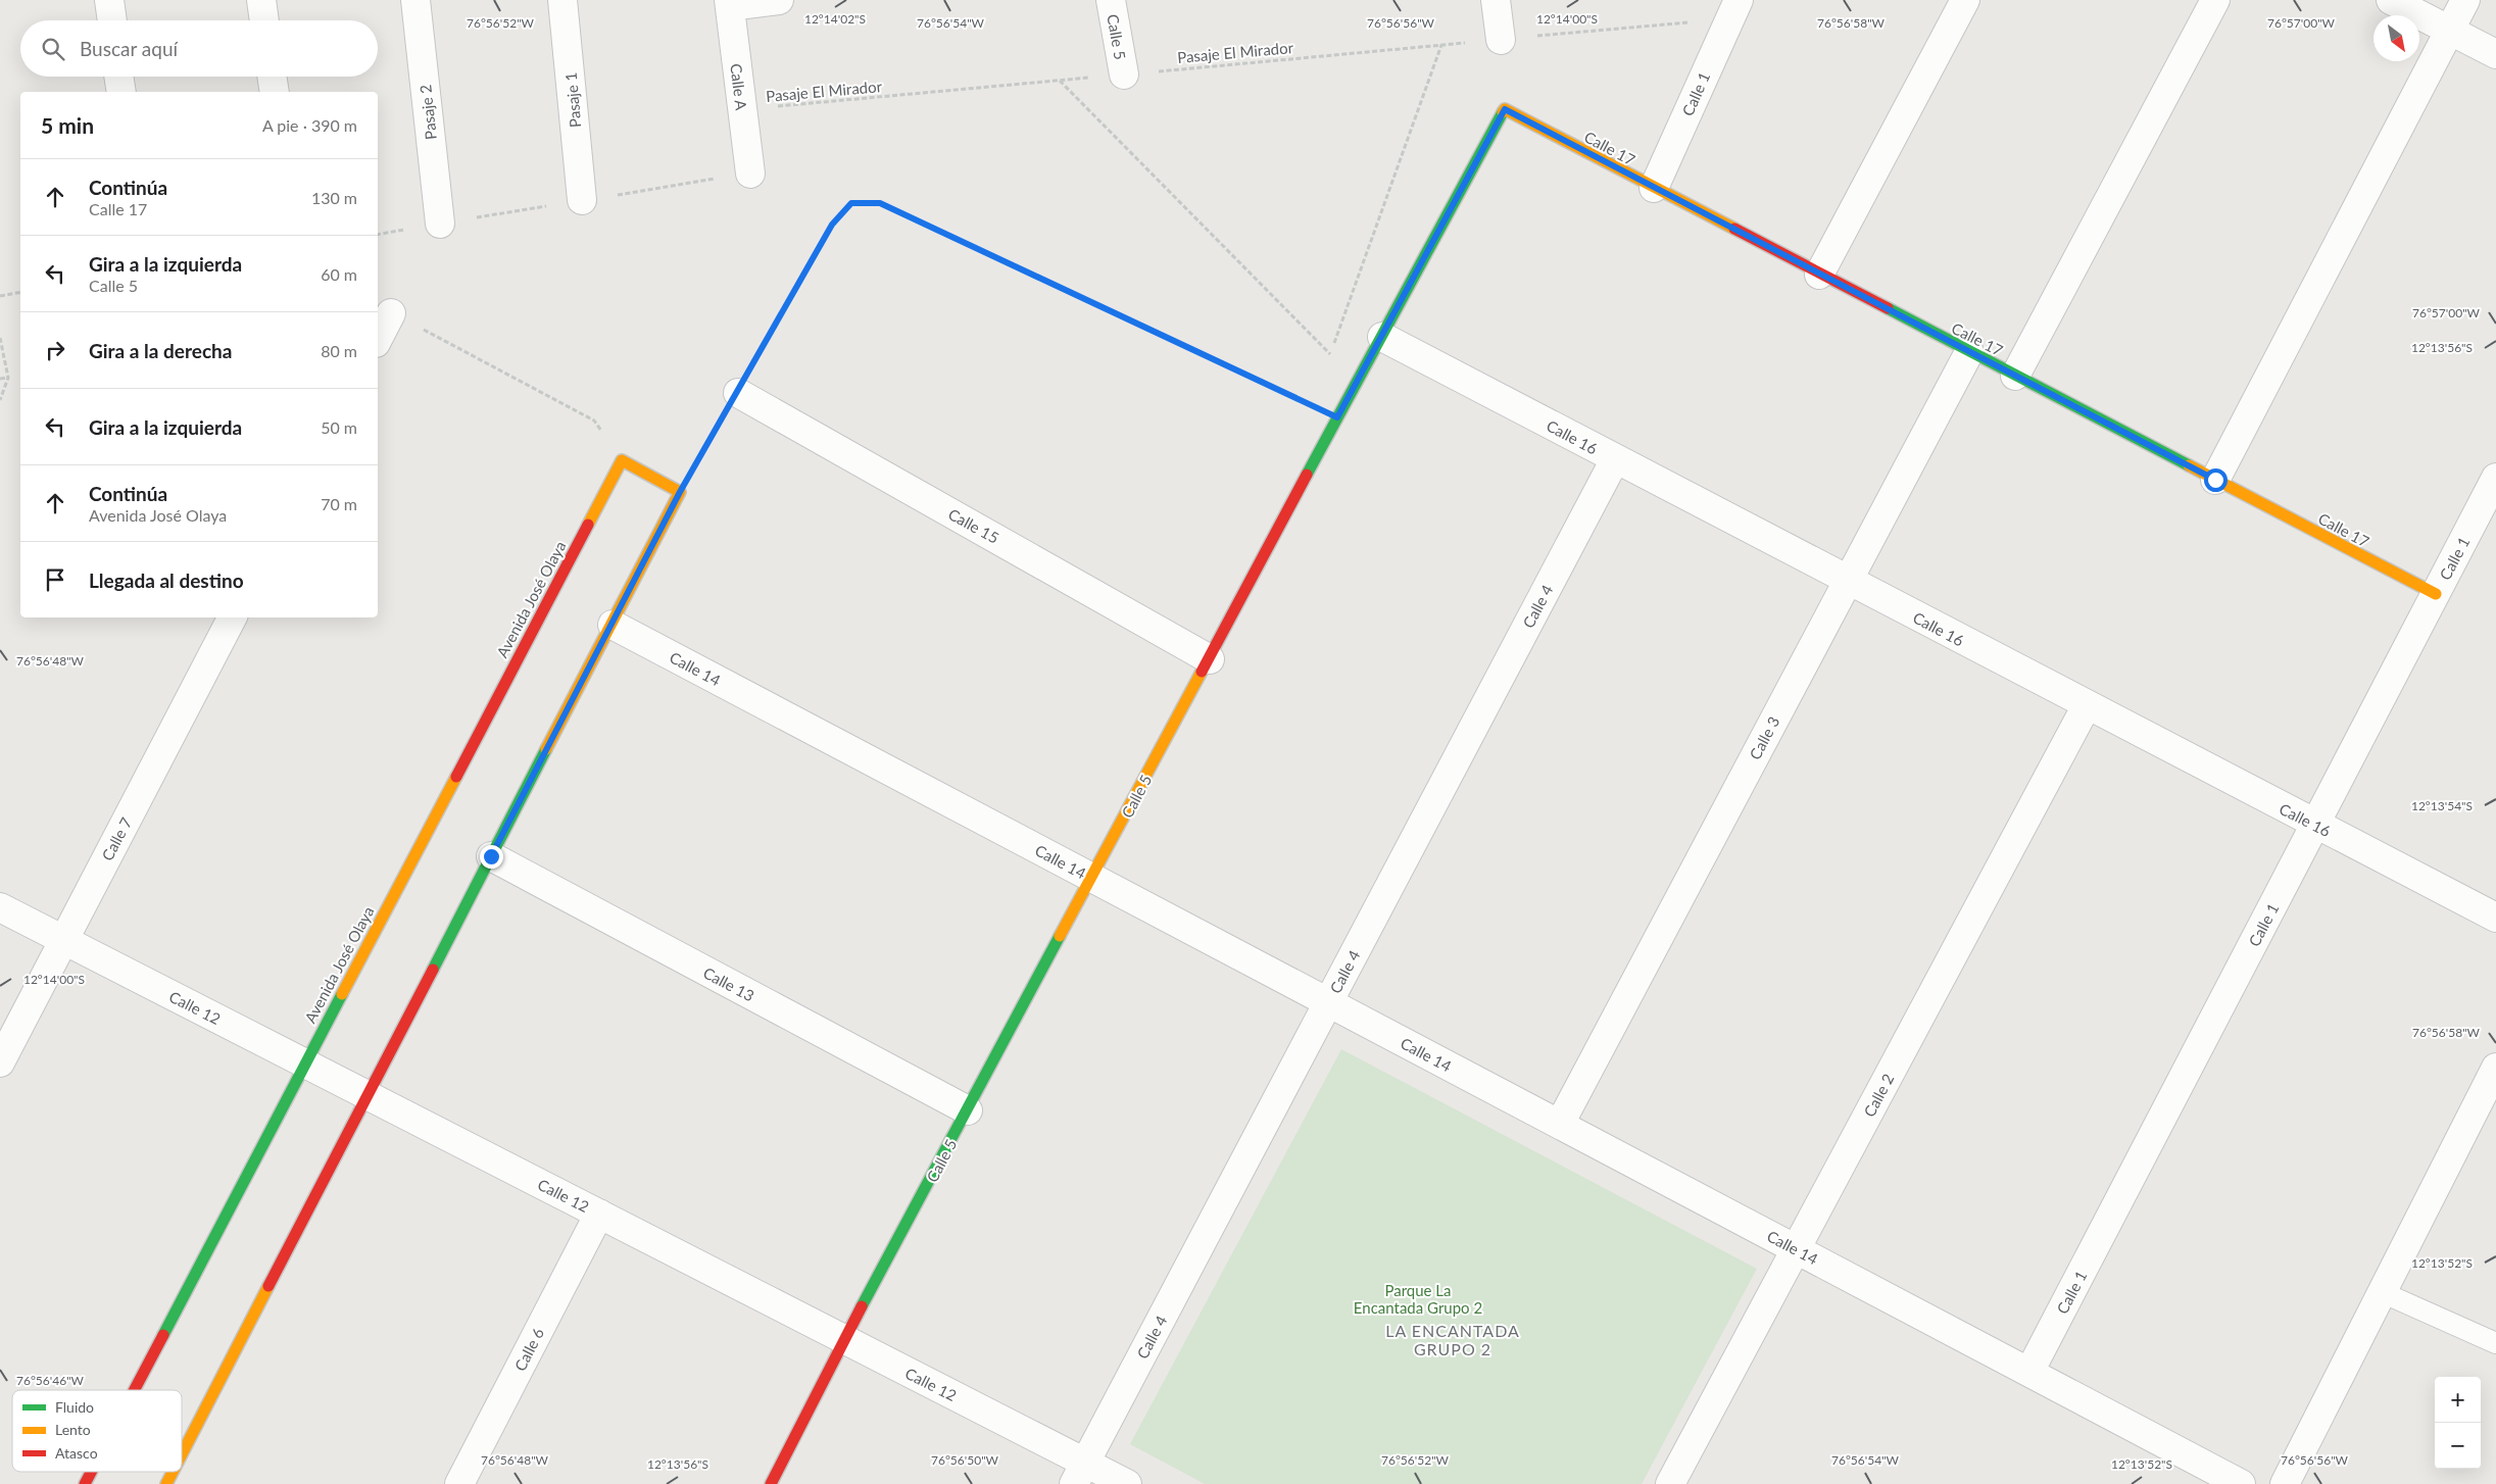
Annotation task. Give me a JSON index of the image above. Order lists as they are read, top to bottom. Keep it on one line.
{"streets":{"street":["Calle 5","Calle A","Calle 1","Pasaje 1","Pasaje 2","Calle 17","Calle 16","Calle 15","Avenida José Olaya","Calle 4","Calle 14","Calle 3","Calle 7","Calle 13","Calle 12","Calle 2","Calle 6"],"path":["Pasaje El Mirador"]},"crossings":[["Calle 5","Pasaje El Mirador"],["Calle 5","Calle 17"],["Calle 5","Calle 16"],["Calle 5","Calle 15"],["Calle 5","Calle 14"],["Calle 5","Calle 13"],["Calle 5","Calle 12"],["Pasaje El Mirador","Calle A"],["Pasaje El Mirador","Calle 1"],["Calle 1","Calle 17"],["Calle 1","Calle 16"],["Calle 1","Calle 14"],["Calle 17","Calle 3"],["Calle 16","Calle 4"],["Calle 16","Calle 3"],["Calle 16","Calle 2"],["Avenida José Olaya","Calle 12"],["Calle 4","Calle 14"],["Calle 4","Calle 12"],["Calle 14","Calle 3"],["Calle 14","Calle 2"],["Calle 7","Calle 12"],["Calle 12","Calle 6"]],"districts":["LA ENCANTADA GRUPO 2"],"parks":["Parque La Encantada Grupo 2"],"legend":["Fluido","Lento","Atasco"],"north":"bottom right","page":{"search":"Buscar aquí","heading":["5 min","A pie · 390 m"],"list":[["Continúa","Calle 17","130 m"],["Gira a la izquierda","Calle 5","60 m"],["Gira a la derecha","80 m"],["Gira a la izquierda","50 m"],["Continúa","Avenida José Olaya","70 m"],"Llegada al destino"],"map_buttons":["+","−"]},"coordinates":["12°14'00\"S","12°14'02\"S","76°56'58\"W","76°56'52\"W","76°56'54\"W","76°56'56\"W","76°57'00\"W","12°13'56\"S","76°56'48\"W","12°13'54\"S","12°13'52\"S","76°56'46\"W","76°56'50\"W"]}
